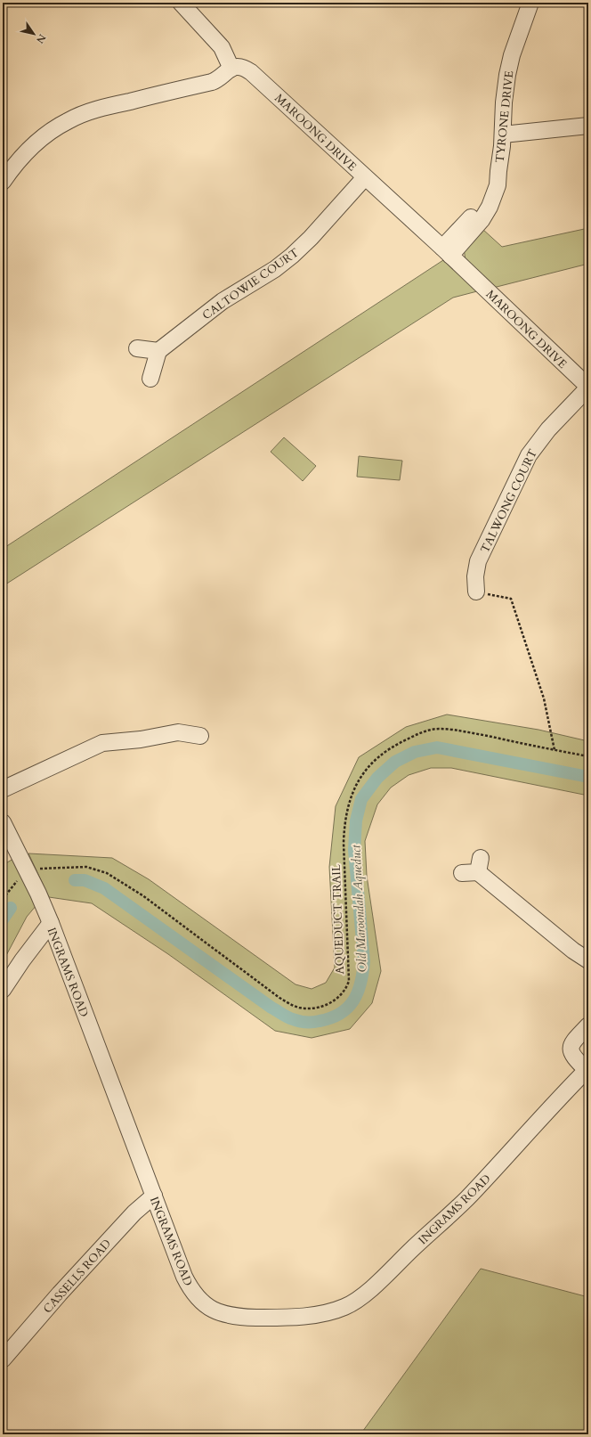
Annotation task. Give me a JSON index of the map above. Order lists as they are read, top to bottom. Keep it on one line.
{"streets":{"street":["TYRONE DRIVE","MAROONG DRIVE","CALTOWIE COURT","TALWONG COURT","INGRAMS ROAD","CASSELLS ROAD"],"path":["AQUEDUCT TRAIL"]},"crossings":[["TYRONE DRIVE","MAROONG DRIVE"],["MAROONG DRIVE","CALTOWIE COURT"],["MAROONG DRIVE","TALWONG COURT"],["AQUEDUCT TRAIL","INGRAMS ROAD"],["INGRAMS ROAD","CASSELLS ROAD"]],"water":["Old Maroondah Aqueduct"],"north":"bottom right"}
